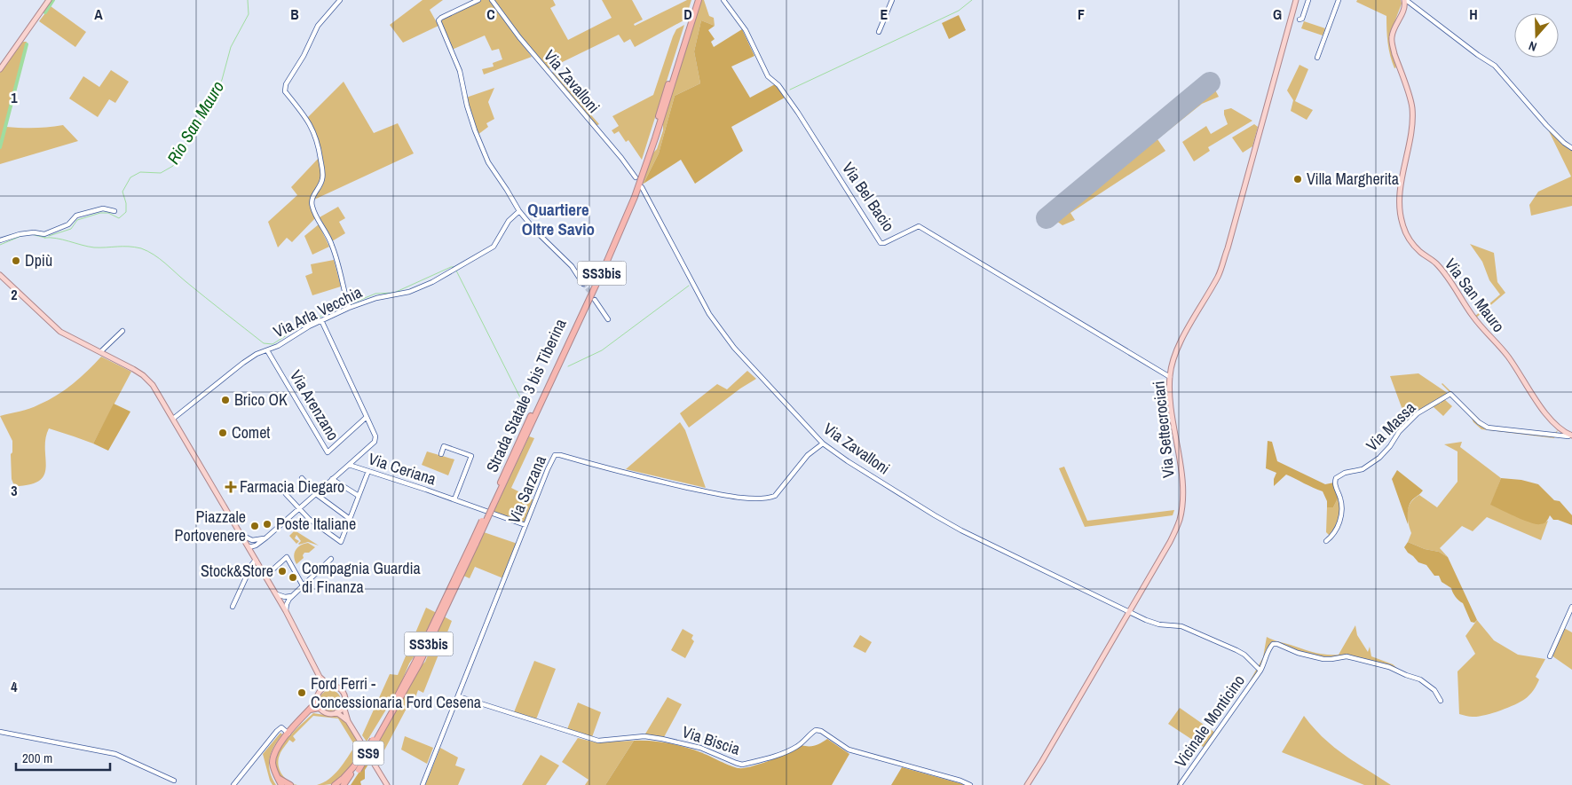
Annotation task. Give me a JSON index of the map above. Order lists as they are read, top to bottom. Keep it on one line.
{"streets":{"highway":["SS3bis","Strada Statale 3 bis Tiberina"],"main road":["Via San Mauro","Via Settecrociari","SS9"],"street":["Via Zavalloni","Via Bel Bacio","Via Arla Vecchia","Via Arenzano","Via Massa","Via Ceriana","Via Sarzana","Vicinale Monticino","Via Biscia"]},"crossings":[["Via Zavalloni","Via Settecrociari"],["Via Zavalloni","Via Sarzana"],["Via Zavalloni","Vicinale Monticino"],["Via Bel Bacio","Via Settecrociari"],["Via San Mauro","Via Massa"],["Via Arla Vecchia","Via Arenzano"],["Via Ceriana","Via Sarzana"],["Via Sarzana","Via Biscia"]],"districts":["Quartiere Oltre Savio"],"water":["Rio San Mauro"],"places":{"other":["Villa Margherita","Dpiù","Brico OK","Comet","Poste Italiane","Piazzale Portovenere","Stock&Store","Compagnia Guardia di Finanza","Ford Ferri - Concessionaria Ford Cesena"],"health":["Farmacia Diegaro"]},"scale_bar":"200 m","north":"bottom","grid":{"columns":["A","B","C","D","E","F","G","H"],"rows":["1","2","3","4"]}}
